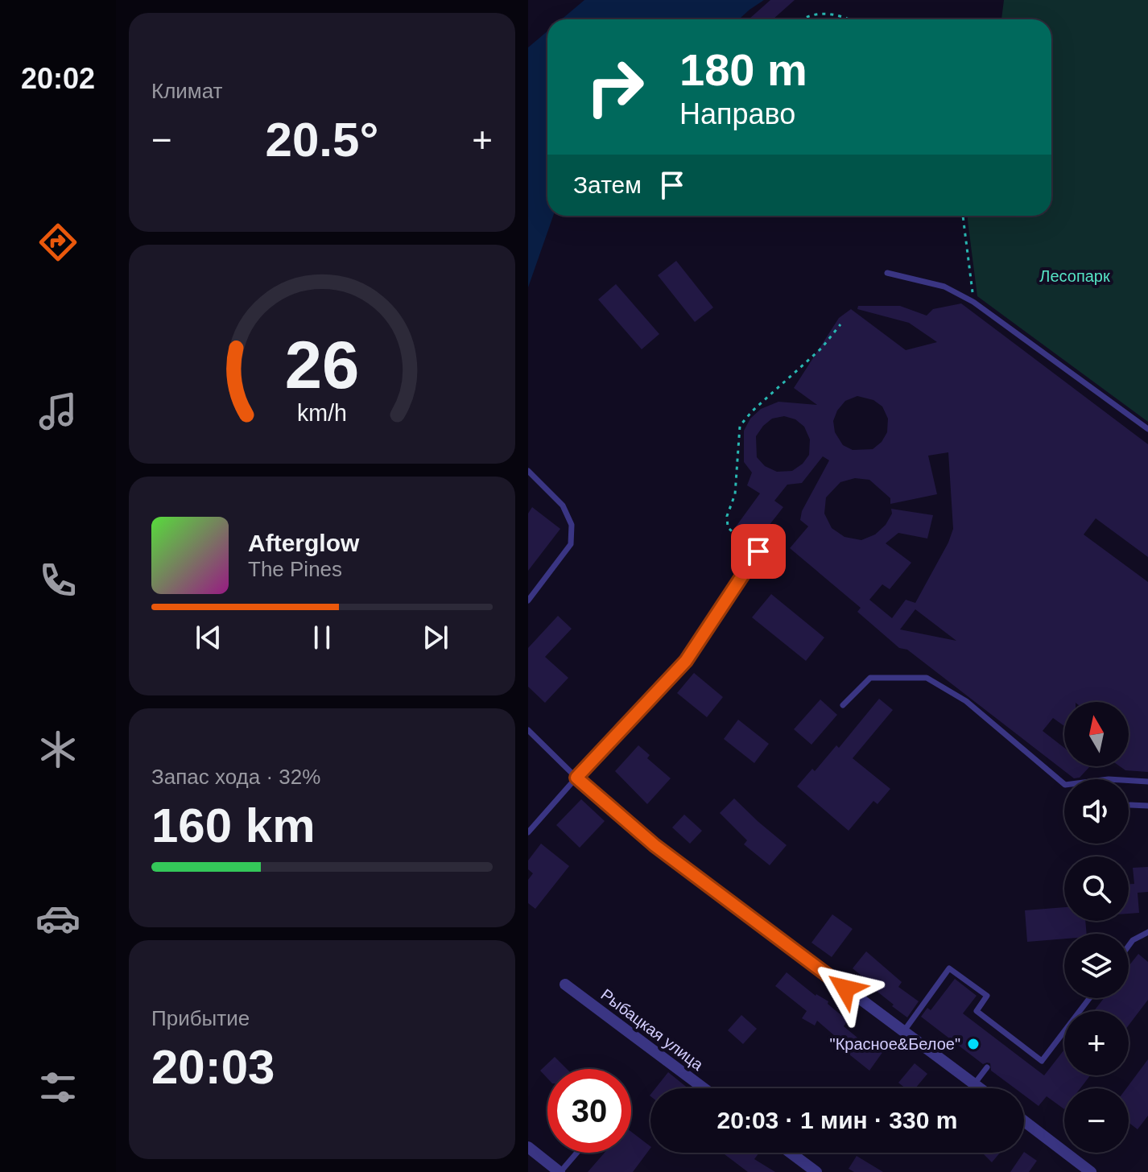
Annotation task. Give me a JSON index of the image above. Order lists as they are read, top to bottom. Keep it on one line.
{"streets":{"street":["Рыбацкая улица"]},"parks":["Лесопарк"],"places":["\"Красное&Белое\""],"north":"top","page":{"tabs":"20:02","tile":["Климат",["Запас хода · 32%","160 km"],["Прибытие","20:03"]],"turn":["180 m","Направо"],"heat":["−","20.5°","+"],"then":"Затем","song":["Afterglow","The Pines"],"map_buttons":["+","−"],"limit":"30","trip":"20:03 · 1 мин · 330 m","gauge":["26","km/h"]}}
